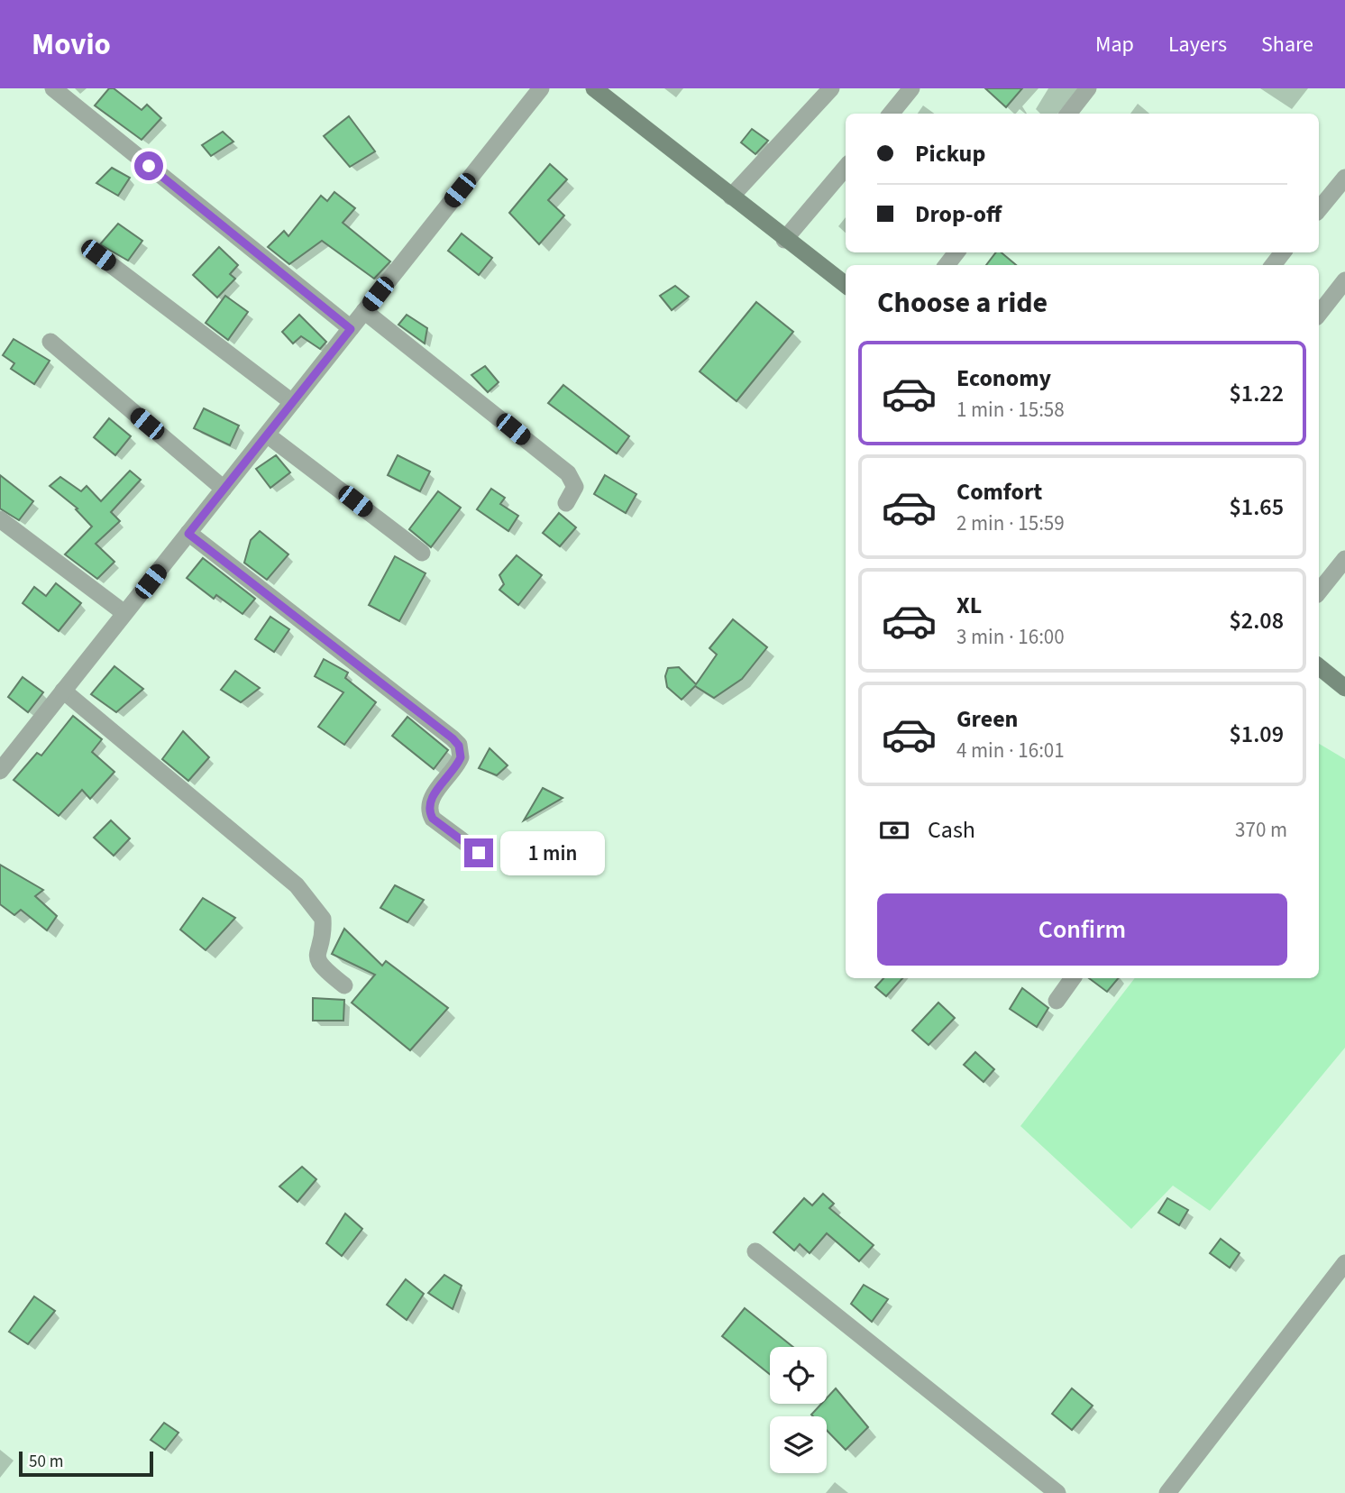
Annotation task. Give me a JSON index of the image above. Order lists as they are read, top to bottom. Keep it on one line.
{"scale_bar":"50 m","page":{"header":"Movio","nav":["Map","Layers","Share"],"banner":["Pickup","Drop-off"],"heading":"Choose a ride","list":[{"name":"Economy","note":"1 min · 15:58","value":"$1.22"},{"name":"Comfort","note":"2 min · 15:59","value":"$1.65"},{"name":"XL","note":"3 min · 16:00","value":"$2.08"},{"name":"Green","note":"4 min · 16:01","value":"$1.09"}],"pay":["Cash","370 m"],"bubble":"1 min","buttons":"Confirm","scale":"50 m"}}
